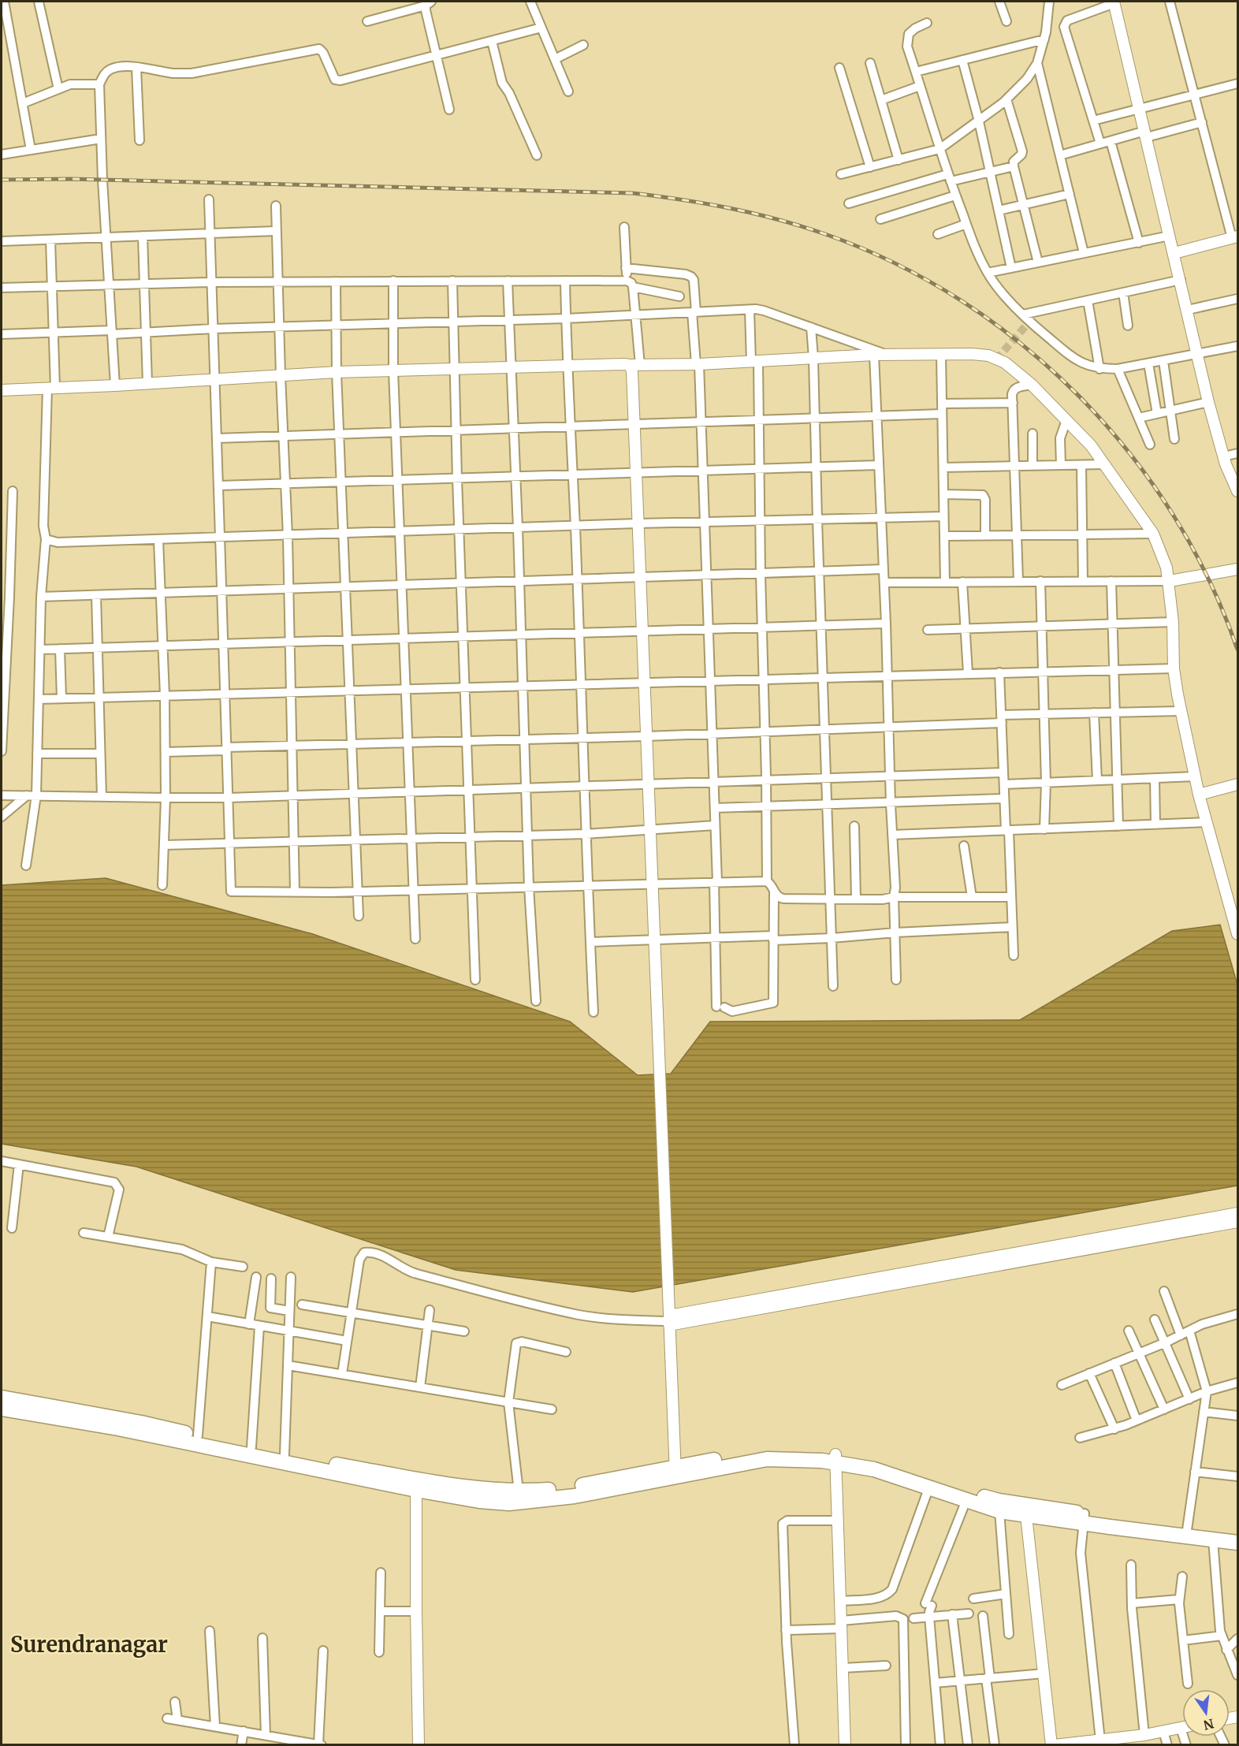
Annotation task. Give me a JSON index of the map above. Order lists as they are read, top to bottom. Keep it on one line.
{"districts":["Surendranagar"],"north":"bottom"}
